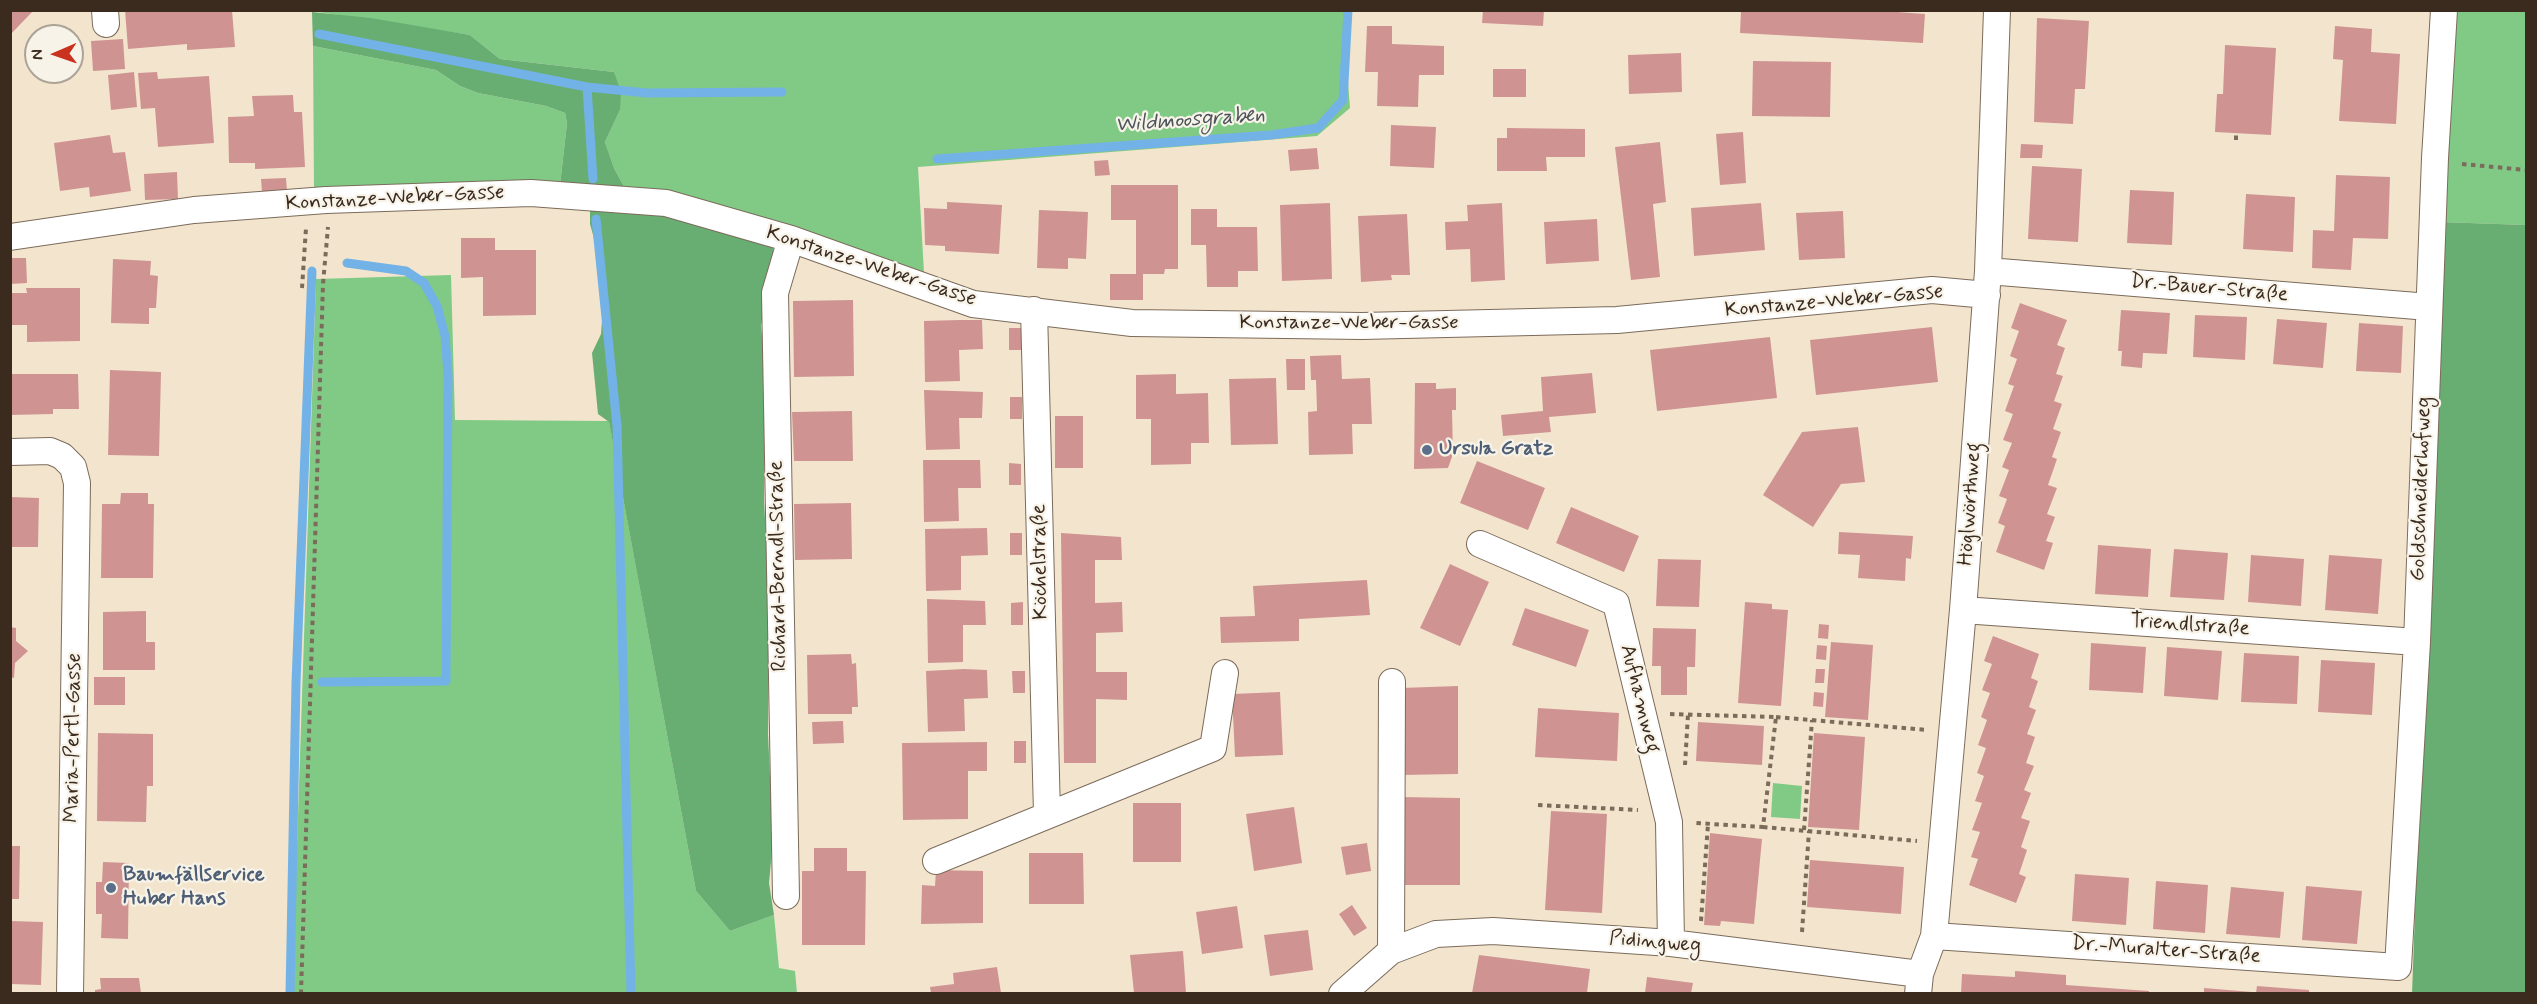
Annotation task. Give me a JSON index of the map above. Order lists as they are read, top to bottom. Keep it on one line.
{"streets":{"street":["Konstanze-Weber-Gasse","Dr.-Bauer-Straße","Goldschneiderhofweg","Höglwörthweg","Köchelstraße","Richard-Berndl-Straße","Triendlstraße","Aufhamweg","Maria-Pertl-Gasse","Pidingweg","Dr.-Muralter-Straße"]},"crossings":[["Konstanze-Weber-Gasse","Dr.-Bauer-Straße"],["Konstanze-Weber-Gasse","Höglwörthweg"],["Konstanze-Weber-Gasse","Köchelstraße"],["Konstanze-Weber-Gasse","Richard-Berndl-Straße"],["Dr.-Bauer-Straße","Goldschneiderhofweg"],["Dr.-Bauer-Straße","Höglwörthweg"],["Goldschneiderhofweg","Triendlstraße"],["Goldschneiderhofweg","Dr.-Muralter-Straße"],["Höglwörthweg","Triendlstraße"],["Höglwörthweg","Pidingweg"],["Höglwörthweg","Dr.-Muralter-Straße"],["Aufhamweg","Pidingweg"]],"water":["Wildmoosgraben"],"places":["Ursula Gratz","Baumfällservice Huber Hans"],"north":"left"}
